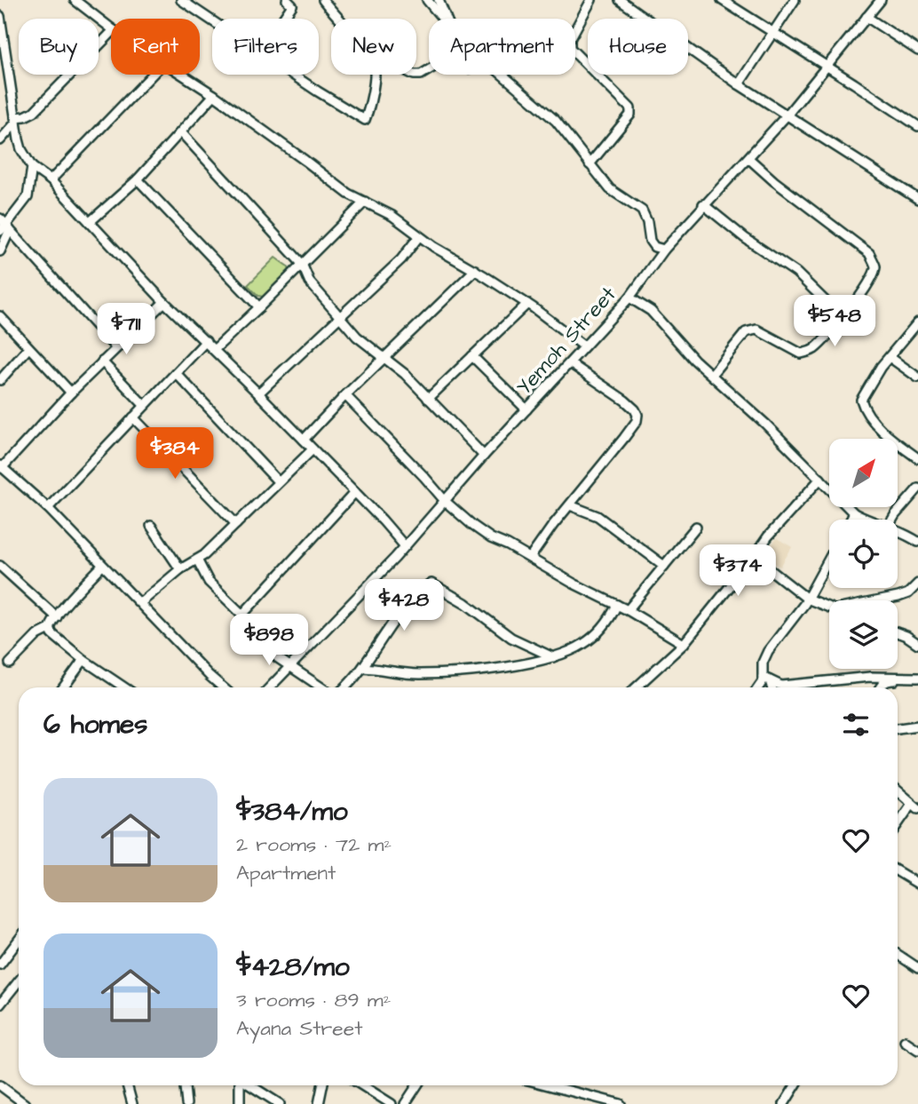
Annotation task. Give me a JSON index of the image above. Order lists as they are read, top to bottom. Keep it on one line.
{"streets":{"street":["Yemoh Street"]},"north":"top right","page":{"chip":["Buy","Rent","Filters","New","Apartment","House"],"price":["$548","$711","$384","$374","$428","$898"],"heading":"6 homes","list":[{"name":"$384/mo","note":"2 rooms · 72 m² · Apartment"},{"name":"$428/mo","note":"3 rooms · 89 m² · Ayana Street"}]}}
